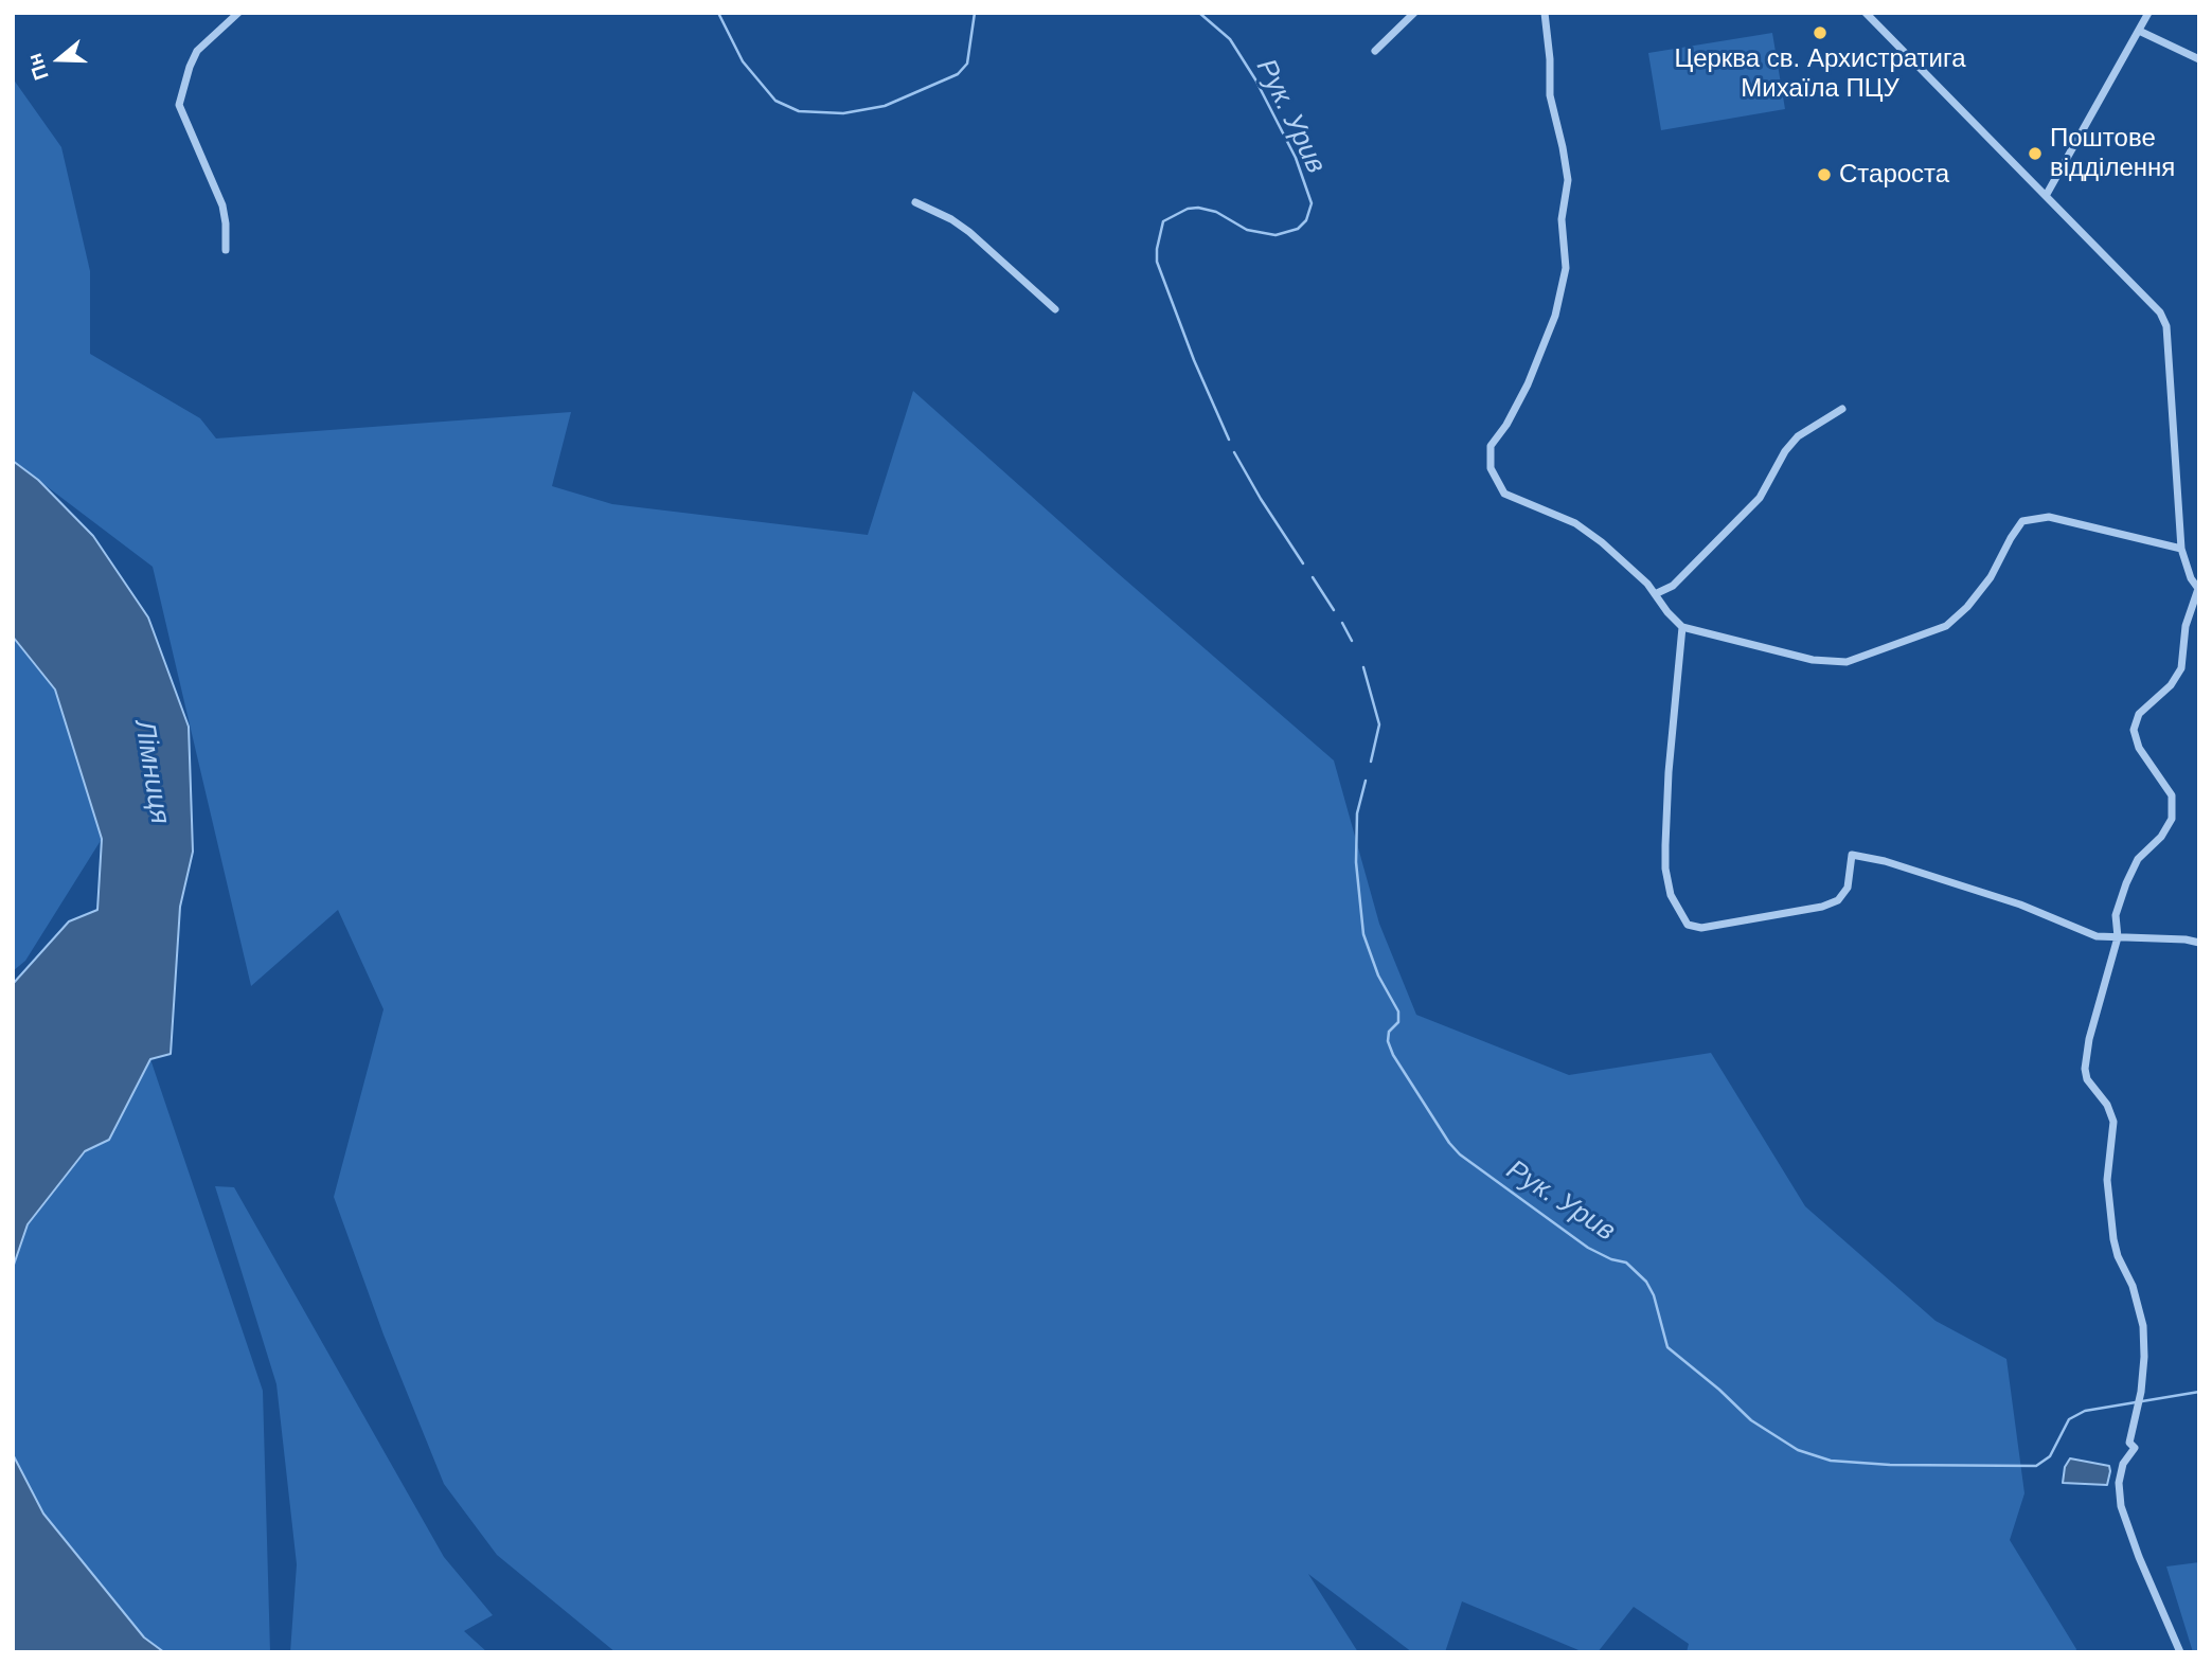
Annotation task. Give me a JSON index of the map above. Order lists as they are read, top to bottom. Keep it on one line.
{"water":["Рук. Урив","Лімниця"],"places":["Церква св. Архистратига Михаїла ПЦУ","Поштове відділення","Староста"],"north":"left"}
